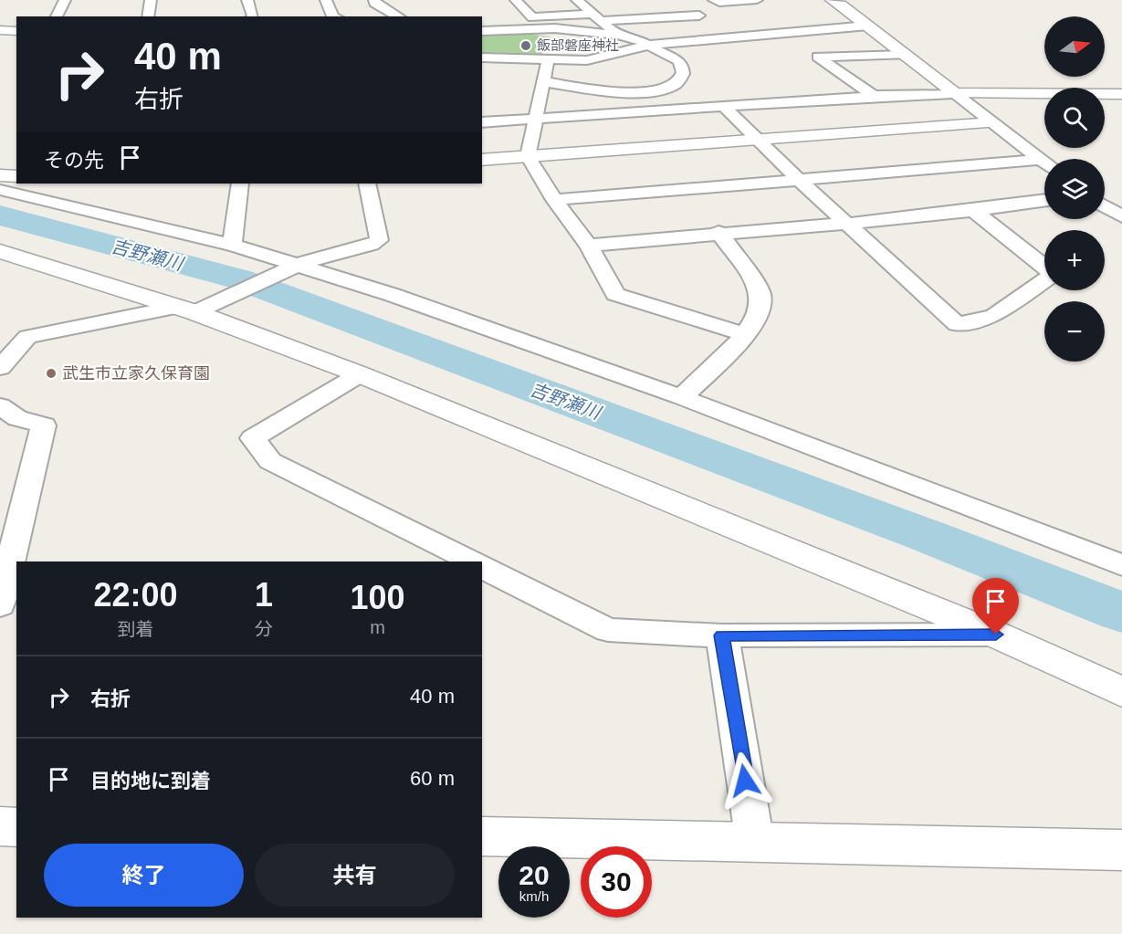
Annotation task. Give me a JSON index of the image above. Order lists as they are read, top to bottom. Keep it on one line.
{"water":["吉野瀬川"],"places":["飯部磐座神社","武生市立家久保育園"],"north":"right","page":{"map_buttons":["+","−"],"turn":["40 m","右折"],"then":"その先","eta":["22:00","到着","1","分","100","m"],"list":[{"name":"右折","value":"40 m"},{"name":"目的地に到着","value":"60 m"}],"buttons":["終了","共有"],"speed":"20 km/h","limit":"30"}}
